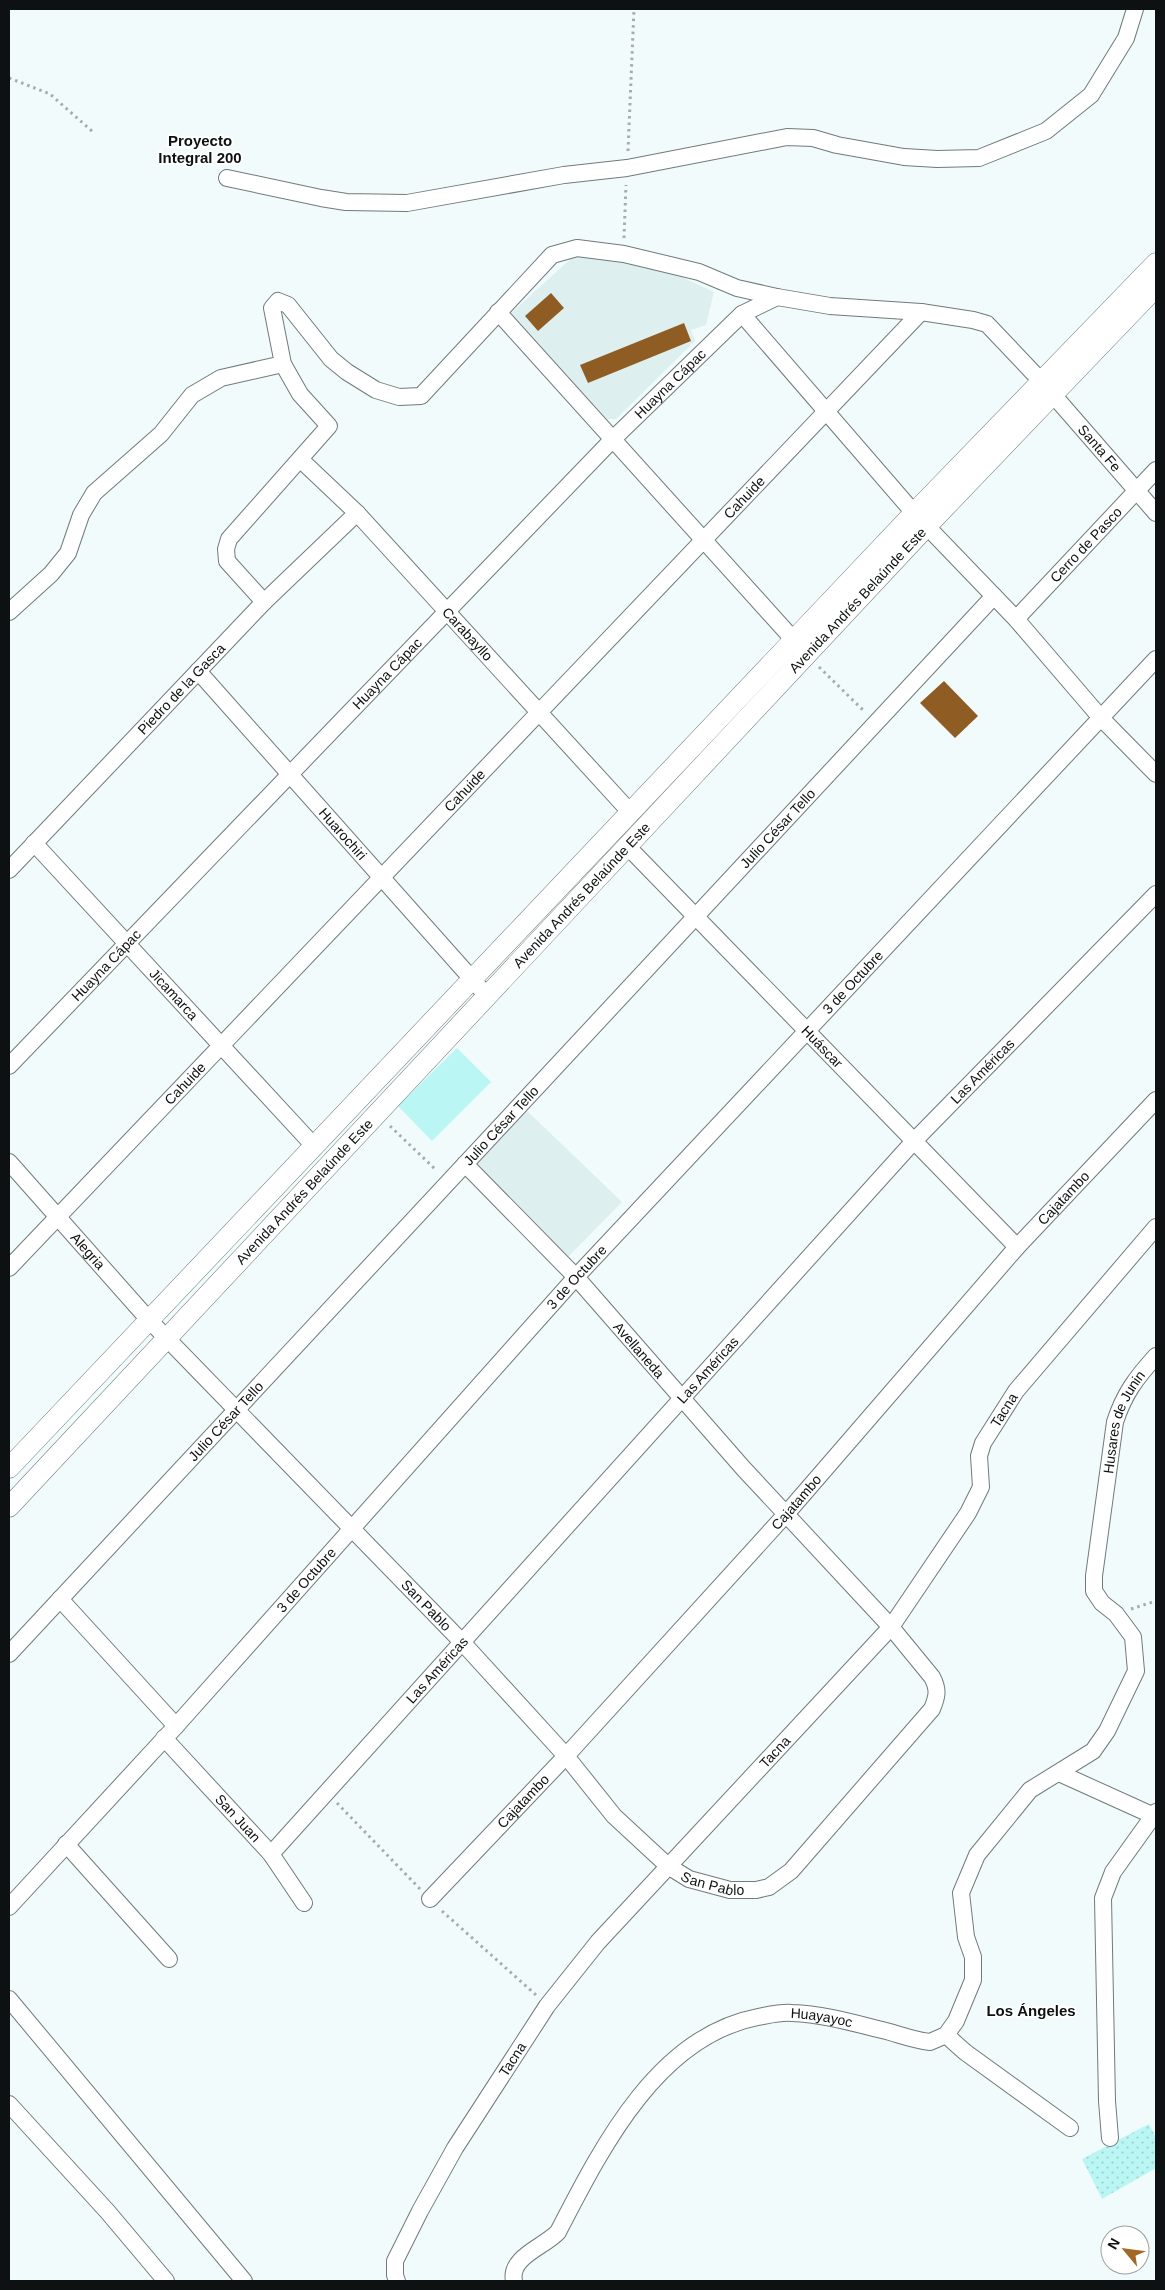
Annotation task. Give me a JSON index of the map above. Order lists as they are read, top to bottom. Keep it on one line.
{"streets":{"street":["Huayna Cápac","Santa Fe","Cahuide","Cerro de Pasco","Avenida Andrés Belaúnde Este","Carabayllo","Piedro de la Gasca","Julio César Tello","Huarochiri","3 de Octubre","Jicamarca","Huáscar","Las Américas","Cajatambo","Alegria","Avellaneda","Tacna","Husares de Junin","San Pablo","San Juan","Huayayoc"]},"crossings":[["Huayna Cápac","Santa Fe"],["Huayna Cápac","Carabayllo"],["Huayna Cápac","Huarochiri"],["Huayna Cápac","Jicamarca"],["Santa Fe","Cahuide"],["Santa Fe","Cerro de Pasco"],["Santa Fe","Avenida Andrés Belaúnde Este"],["Cahuide","Carabayllo"],["Cahuide","Huarochiri"],["Cahuide","Jicamarca"],["Cahuide","Alegria"],["Avenida Andrés Belaúnde Este","Carabayllo"],["Avenida Andrés Belaúnde Este","Huarochiri"],["Avenida Andrés Belaúnde Este","Jicamarca"],["Avenida Andrés Belaúnde Este","Huáscar"],["Avenida Andrés Belaúnde Este","Alegria"],["Avenida Andrés Belaúnde Este","San Pablo"],["Carabayllo","Piedro de la Gasca"],["Piedro de la Gasca","Huarochiri"],["Piedro de la Gasca","Jicamarca"],["Julio César Tello","Huáscar"],["Julio César Tello","Avellaneda"],["Julio César Tello","San Pablo"],["3 de Octubre","Huáscar"],["3 de Octubre","Avellaneda"],["3 de Octubre","San Pablo"],["3 de Octubre","San Juan"],["Huáscar","Las Américas"],["Huáscar","Cajatambo"],["Las Américas","Avellaneda"],["Las Américas","San Pablo"],["Las Américas","San Juan"],["Cajatambo","Avellaneda"],["Cajatambo","San Pablo"],["Alegria","San Pablo"],["Avellaneda","Tacna"],["Avellaneda","San Pablo"],["Tacna","San Pablo"]],"districts":["Proyecto Integral 200","Los Ángeles"],"north":"top left"}
